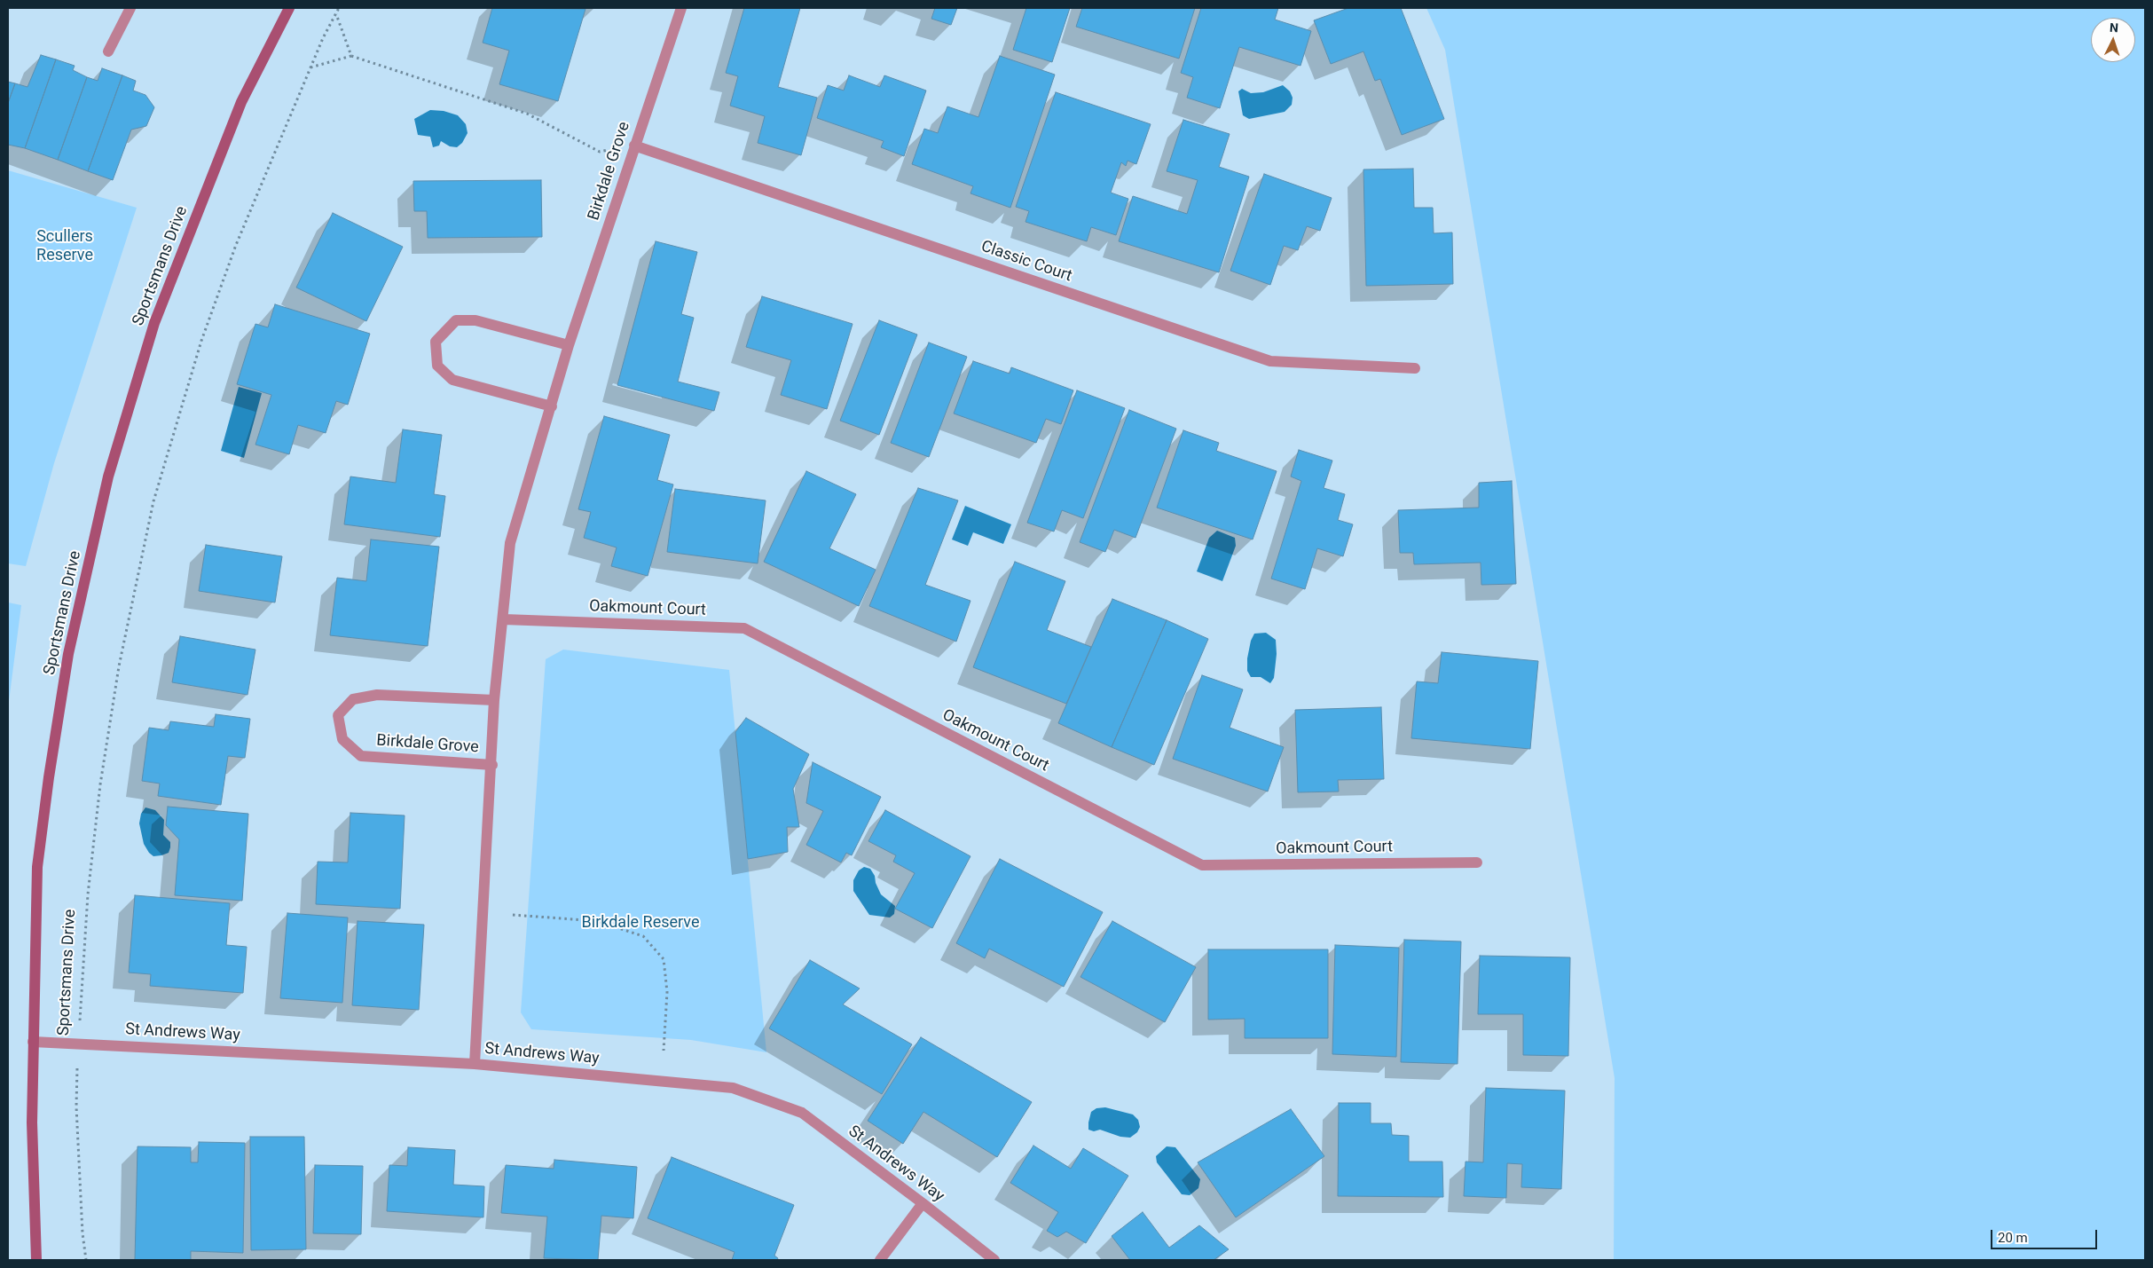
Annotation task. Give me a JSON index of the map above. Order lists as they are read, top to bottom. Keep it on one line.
{"streets":{"street":["Birkdale Grove","Classic Court","Sportsmans Drive","Oakmount Court","St Andrews Way"]},"crossings":[["Birkdale Grove","Classic Court"],["Birkdale Grove","Oakmount Court"],["Birkdale Grove","St Andrews Way"],["Sportsmans Drive","St Andrews Way"]],"parks":["Scullers Reserve","Birkdale Reserve"],"scale_bar":"20 m","north":"top"}
